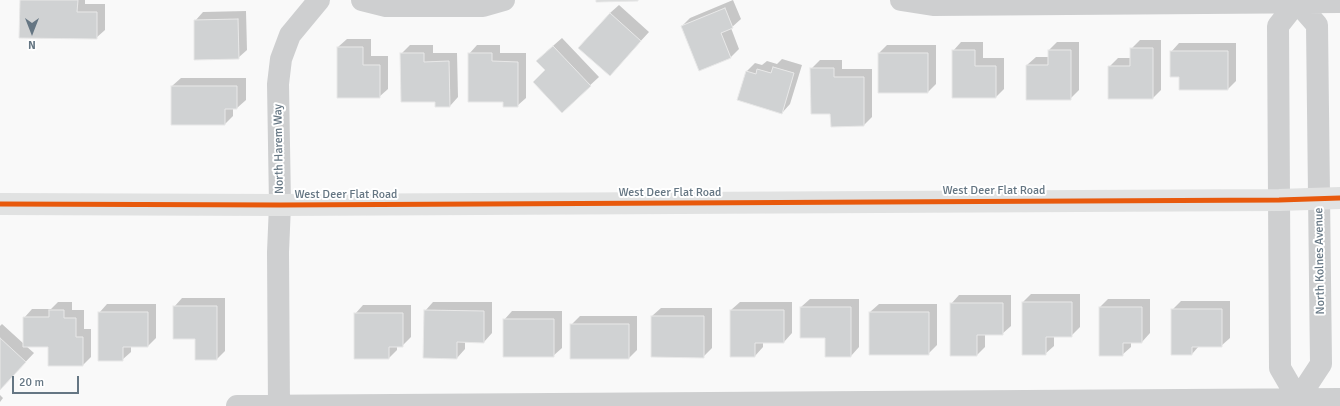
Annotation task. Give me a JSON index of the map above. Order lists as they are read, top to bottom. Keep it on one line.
{"streets":{"main road":["West Deer Flat Road"],"street":["North Harem Way","North Kolnes Avenue"]},"crossings":[["North Harem Way","West Deer Flat Road"],["West Deer Flat Road","North Kolnes Avenue"]],"scale_bar":"20 m","north":"bottom"}
